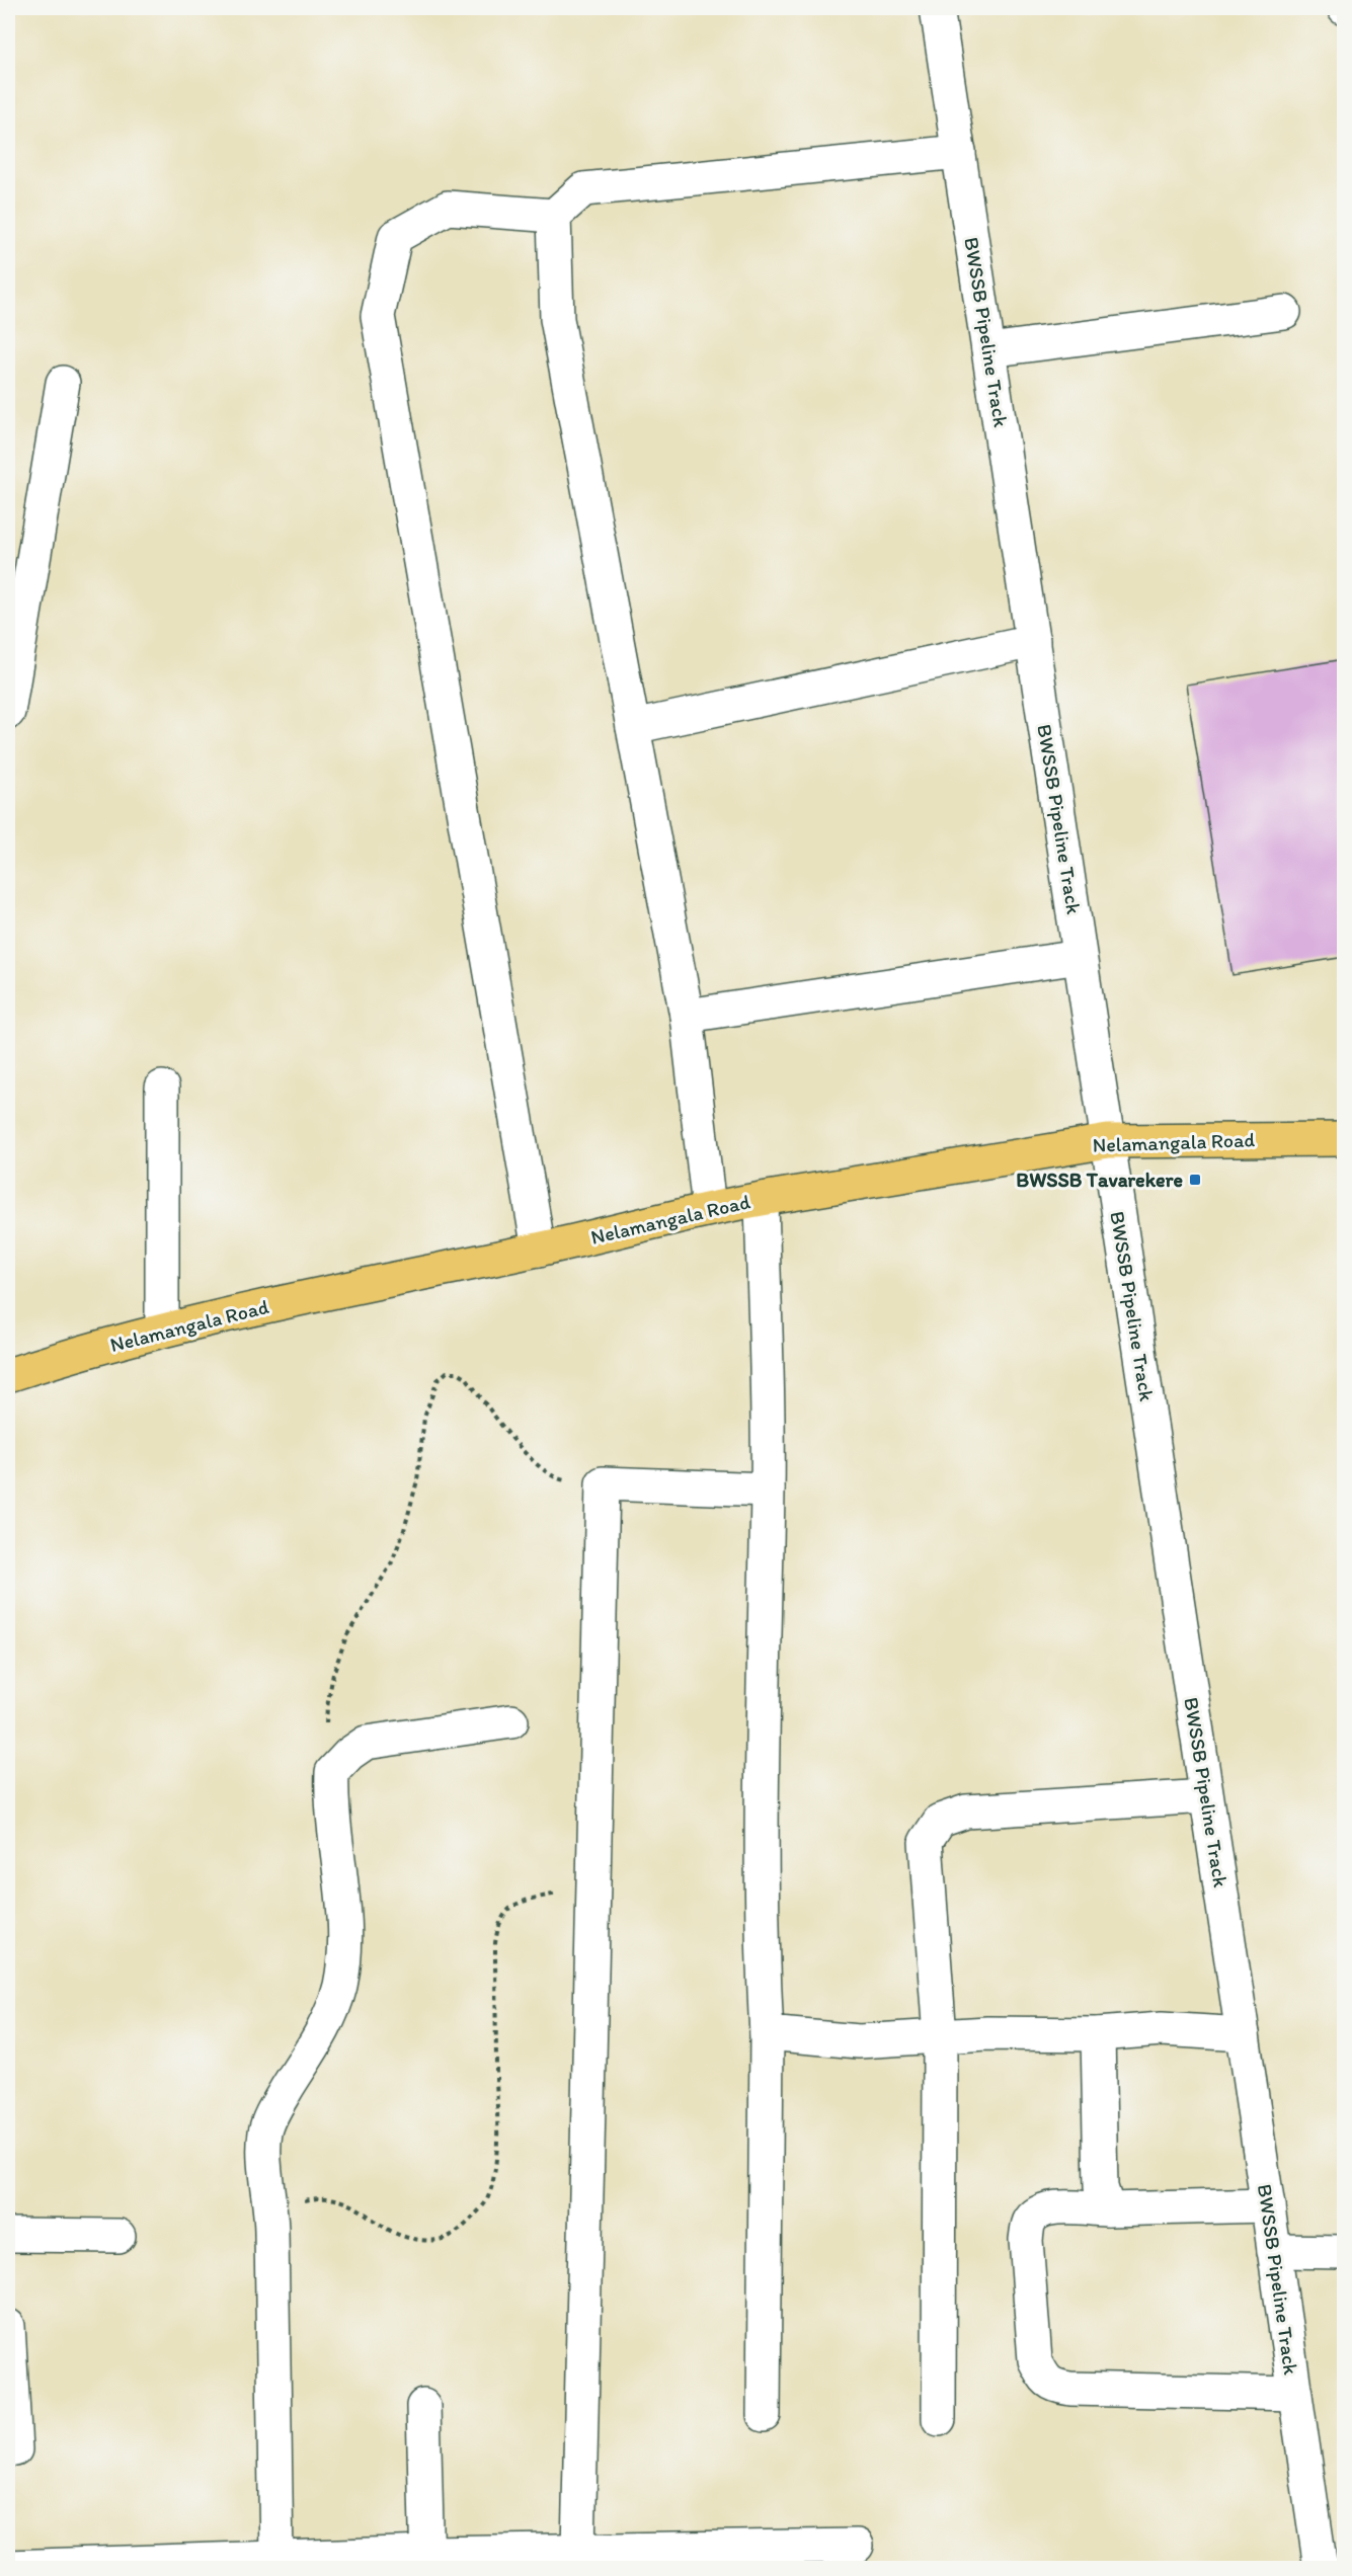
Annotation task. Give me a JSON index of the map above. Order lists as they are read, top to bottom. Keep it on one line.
{"streets":{"main road":["Nelamangala Road"],"street":["BWSSB Pipeline Track"]},"crossings":[["BWSSB Pipeline Track","Nelamangala Road"]],"places":{"transit":["BWSSB Tavarekere"]}}
